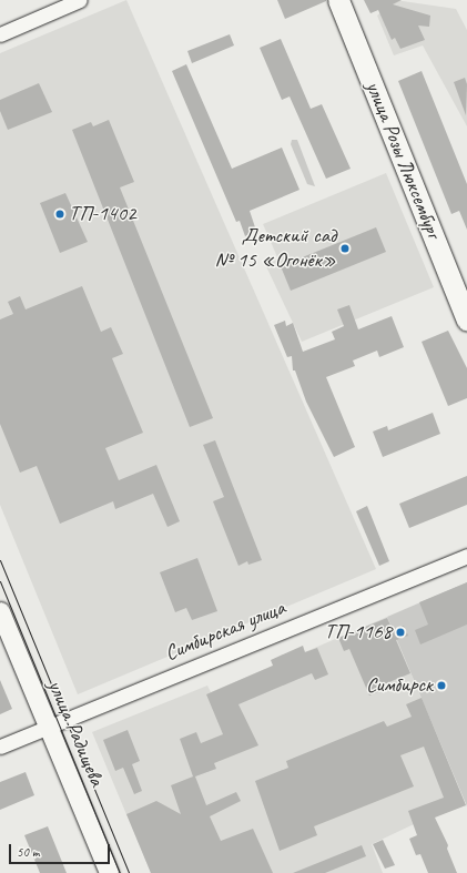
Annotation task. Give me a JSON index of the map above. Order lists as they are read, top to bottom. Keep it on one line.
{"streets":{"main road":["улица Розы Люксембург"],"street":["Симбирская улица","улица Радищева"]},"crossings":[["Симбирская улица","улица Радищева"]],"places":["ТП-1402","Детский сад № 15 «Огонёк»","ТП-1168","Симбирск"],"scale_bar":"50 m"}
